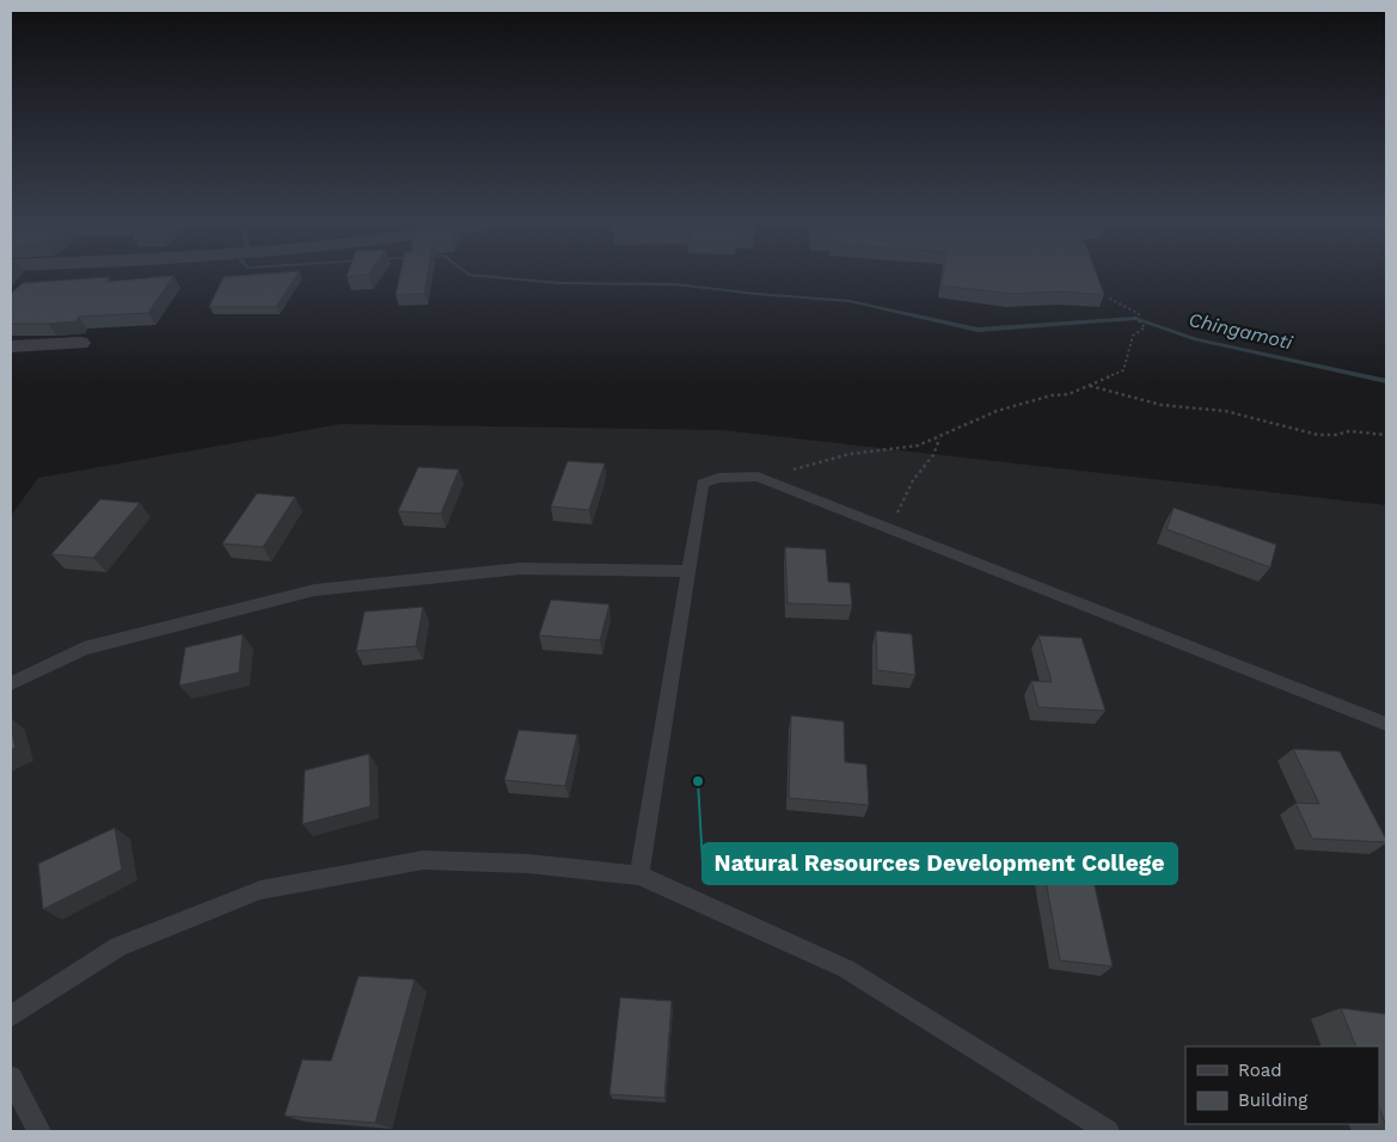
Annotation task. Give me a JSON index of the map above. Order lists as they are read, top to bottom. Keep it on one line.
{"water":["Chingamoti"],"places":["Natural Resources Development College"],"legend":["Road","Building"]}
